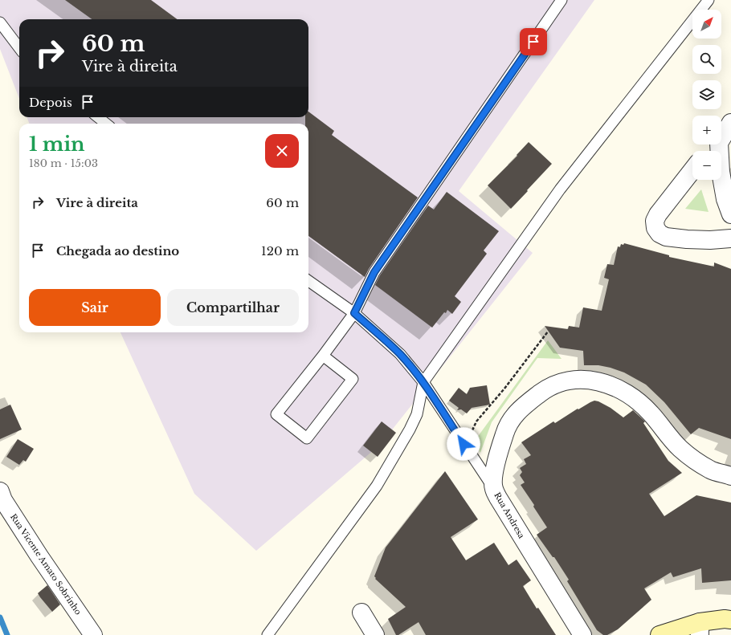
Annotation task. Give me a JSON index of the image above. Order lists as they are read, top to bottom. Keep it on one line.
{"streets":{"street":["Rua Andresa","Rua Vicente Amato Sobrinho"]},"north":"top right","page":{"map_buttons":["+","−"],"turn":["60 m","Vire à direita"],"then":"Depois","heading":["1 min","180 m · 15:03"],"list":[{"name":"Vire à direita","value":"60 m"},{"name":"Chegada ao destino","value":"120 m"}],"buttons":["Sair","Compartilhar"]}}
